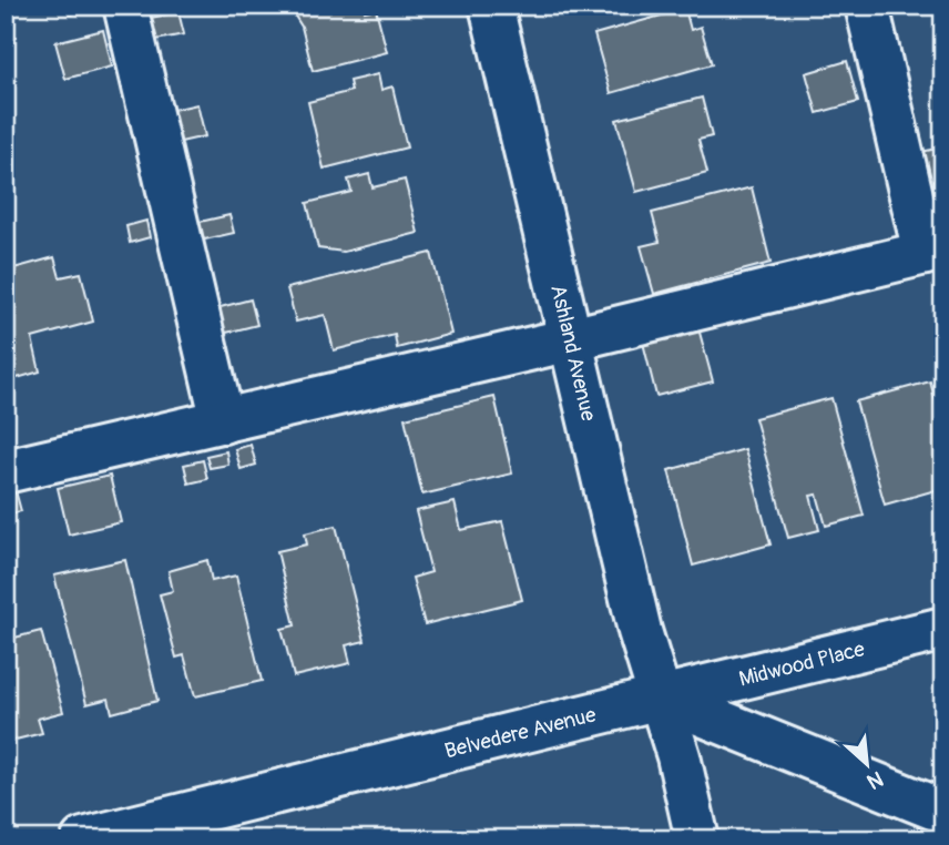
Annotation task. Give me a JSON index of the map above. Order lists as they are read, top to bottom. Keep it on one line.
{"streets":{"street":["Ashland Avenue","Midwood Place","Belvedere Avenue"]},"crossings":[["Ashland Avenue","Midwood Place"],["Ashland Avenue","Belvedere Avenue"],["Midwood Place","Belvedere Avenue"]],"north":"bottom right"}
